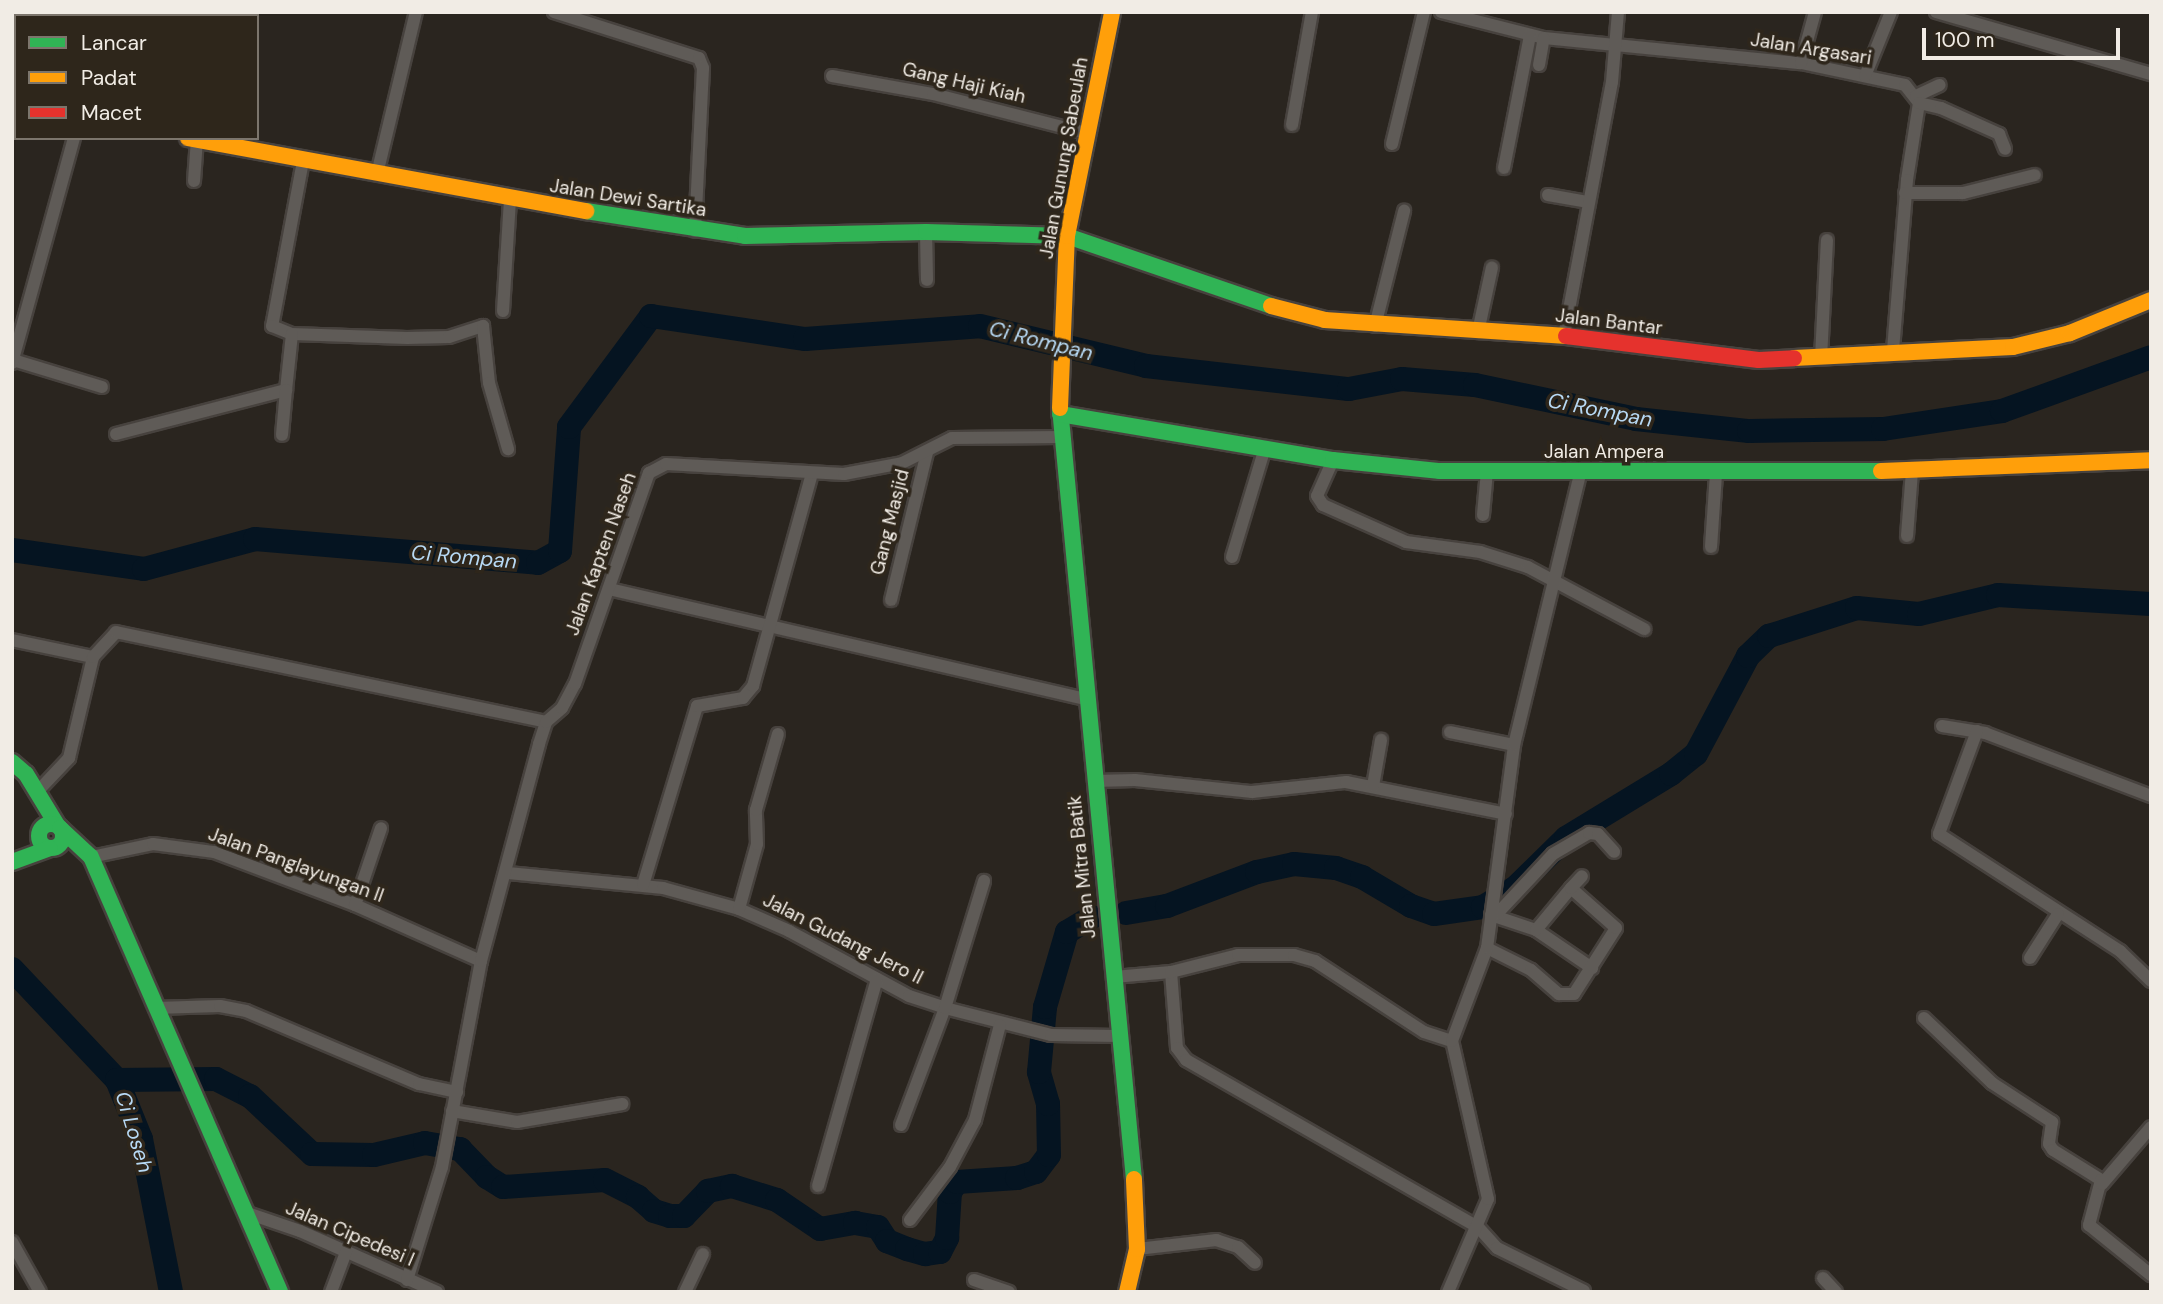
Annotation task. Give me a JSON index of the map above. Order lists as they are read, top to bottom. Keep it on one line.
{"streets":{"main road":["Jalan Gunung Sabeulah","Jalan Dewi Sartika","Jalan Bantar","Jalan Ampera","Jalan Mitra Batik"],"street":["Jalan Argasari","Gang Haji Kiah","Gang Masjid","Jalan Kapten Naseh","Jalan Panglayungan II","Jalan Gudang Jero II","Jalan Cipedesi I"]},"crossings":[["Gang Haji Kiah","Jalan Gunung Sabeulah"],["Jalan Gunung Sabeulah","Jalan Dewi Sartika"],["Jalan Gunung Sabeulah","Jalan Bantar"],["Jalan Gunung Sabeulah","Jalan Ampera"],["Jalan Gunung Sabeulah","Jalan Kapten Naseh"],["Jalan Gunung Sabeulah","Jalan Mitra Batik"],["Jalan Dewi Sartika","Jalan Bantar"],["Gang Masjid","Jalan Kapten Naseh"],["Jalan Kapten Naseh","Jalan Panglayungan II"],["Jalan Kapten Naseh","Jalan Mitra Batik"],["Jalan Kapten Naseh","Jalan Gudang Jero II"],["Jalan Kapten Naseh","Jalan Cipedesi I"],["Jalan Mitra Batik","Jalan Gudang Jero II"]],"water":["Ci Rompan","Ci Loseh"],"legend":["Lancar","Padat","Macet"],"scale_bar":"100 m"}
